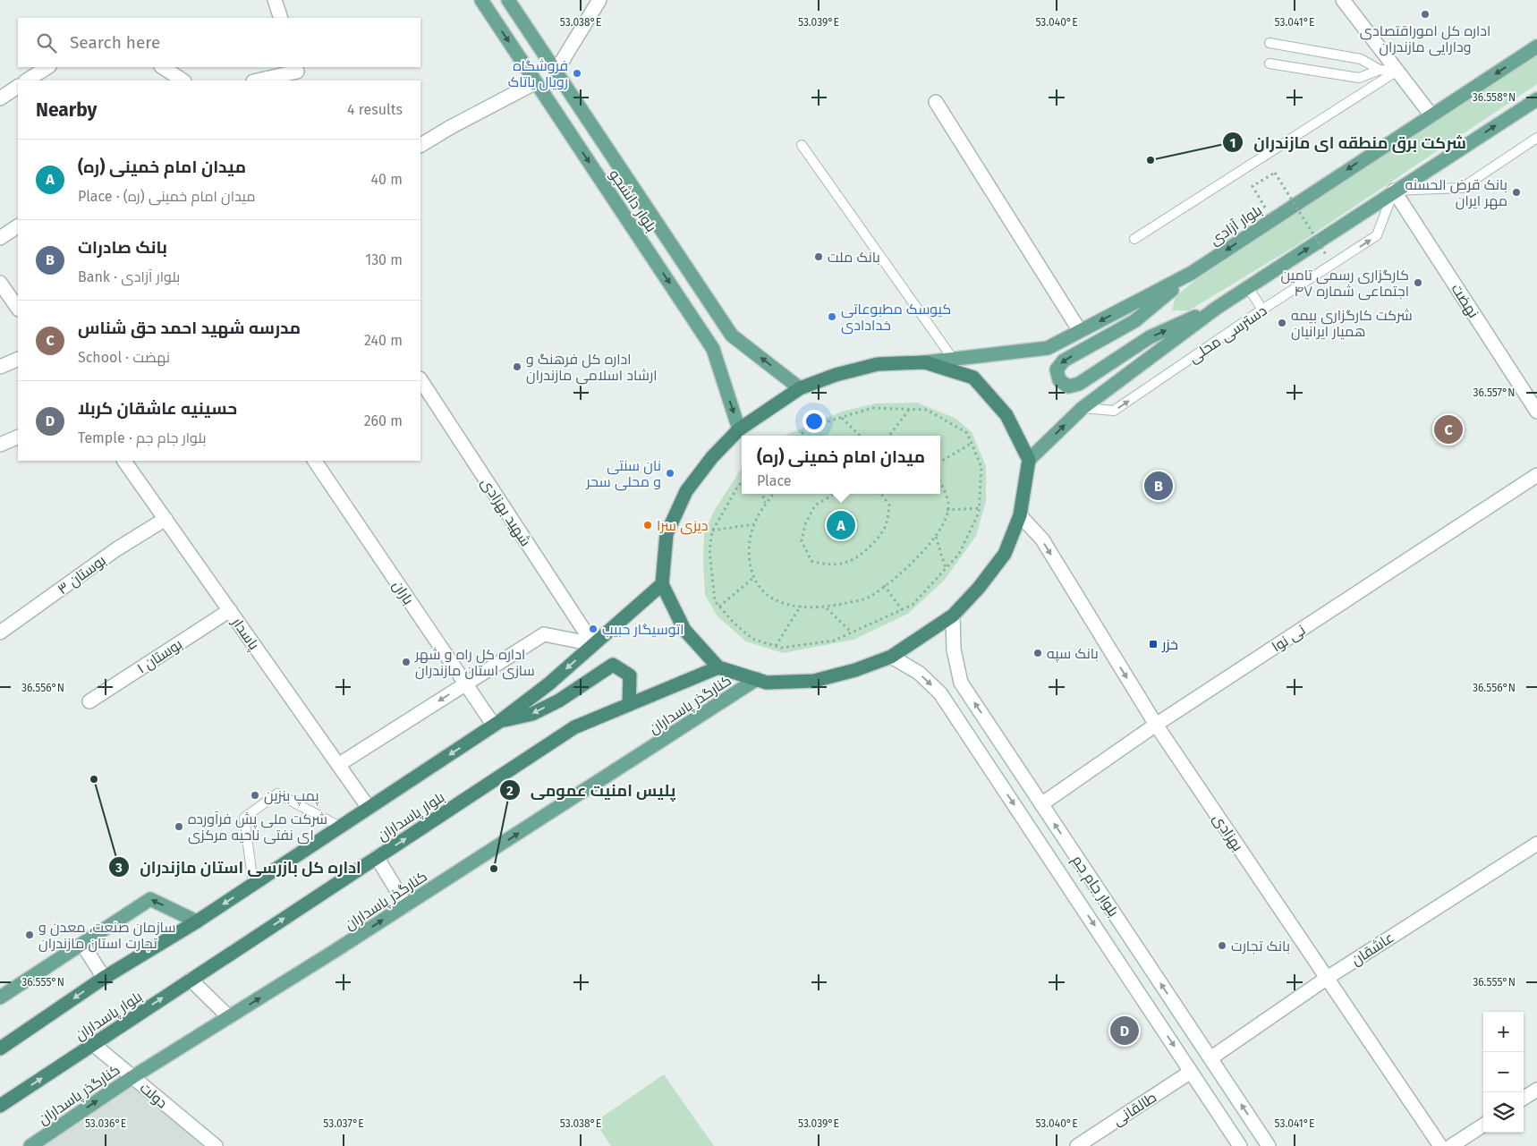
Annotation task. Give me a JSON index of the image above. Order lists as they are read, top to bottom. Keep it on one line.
{"streets":{"highway":["بلوار پاسداران"],"main road":["بلوار دانشجو","بلوار آزادی","کنارگذر پاسداران"],"street":["نهضت","شهید بهزادی","بوستان ۳","باران","پاسدار","نی نوا","بوستان ۱","بهزادی","بلوار جام جم","عاشقان","دولت","طالقانی"],"lane":["دسترسی محلی"]},"crossings":[["نهضت","دسترسی محلی"],["شهید بهزادی","بلوار پاسداران"],["بوستان ۳","پاسدار"],["باران","بلوار پاسداران"],["پاسدار","بوستان ۱"],["پاسدار","بلوار پاسداران"],["نی نوا","بهزادی"],["نی نوا","بلوار جام جم"],["کنارگذر پاسداران","دولت"],["بلوار پاسداران","دولت"],["بهزادی","عاشقان"],["بلوار جام جم","عاشقان"],["بلوار جام جم","طالقانی"]],"one_way":["دسترسی محلی","کنارگذر پاسداران"],"places":{"other":["اداره کل اموراقتصادی ودارایی مازندران","فروشگاه رویال یاتاک","شرکت برق منطقه ای مازندران","بانک قرض الحسنه مهر ایران","بانک ملت","کارگزاری رسمی تامین اجتماعی شماره ۴۷","کیوسک مطبوعاتی خدادادی","شرکت کارگزاری بیمه همیار ایرانیان","اداره کل فرهنگ و ارشاد اسلامی مازندران","نان سنتی و محلی سحر","دیزی سرا","اتوسیگار حبیب","بانک سپه","اداره کل راه و شهر سازی استان مازندران","اداره کل بازرسی استان مازندران","پمپ بنزین","شرکت ملی پش فرآورده ای نفتی ناحیه مرکزی","پلیس امنیت عمومی","سازمان صنعت، معدن و تجارت استان مازندران","بانک تجارت"],"transit":["خزر"]},"page":{"search":"Search here","heading":["Nearby","4 results"],"list":[{"mark":"A","name":"میدان امام خمینی (ره)","note":"Place · میدان امام خمینی (ره)","value":"40 m"},{"mark":"B","name":"بانک صادرات","note":"Bank · بلوار آزادی","value":"130 m"},{"mark":"C","name":"مدرسه شهید احمد حق شناس","note":"School · نهضت","value":"240 m"},{"mark":"D","name":"حسینیه عاشقان کربلا","note":"Temple · بلوار جام جم","value":"260 m"}],"pins":["C","B","A","D"],"popup":["میدان امام خمینی (ره)","Place"],"map_buttons":["+","−"]},"coordinates":["53.038°E","53.039°E","53.040°E","53.041°E","36.558°N","36.557°N","36.556°N","36.555°N","53.036°E","53.037°E"]}
